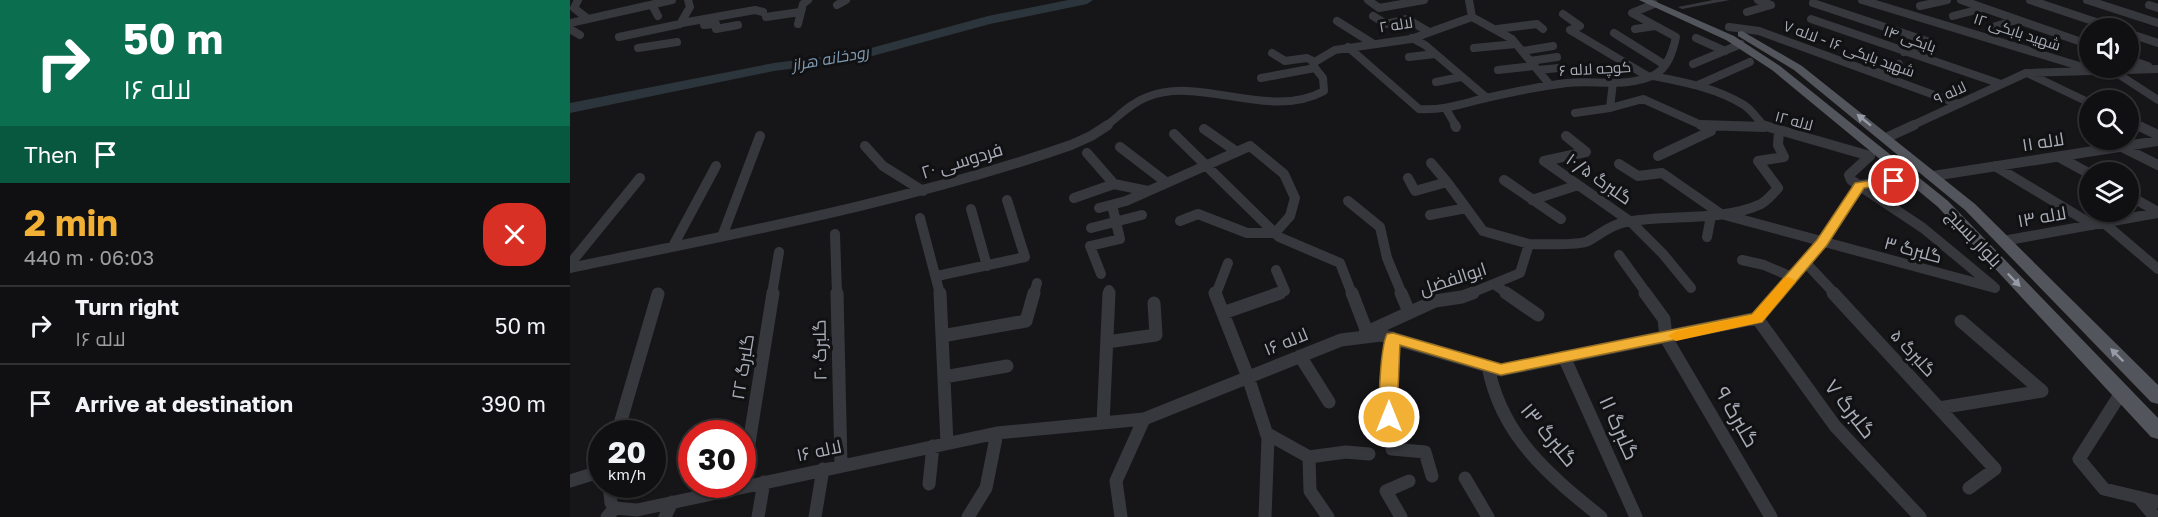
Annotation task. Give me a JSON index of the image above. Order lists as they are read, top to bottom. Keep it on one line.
{"streets":{"main road":["بلوار بسیج"],"street":["لاله ۲","شهید بابکی ۱۲","بابکی ۱۴","شهید بابکی ۱۶ - لاله ۷","کوچه لاله ۶","لاله ۹","لاله ۱۲","لاله ۱۱","فردوسی ۲۰","گلبرگ ۱۰/۵","لاله ۱۳","گلبرگ ۳","ابوالفضل","لاله ۱۶","گلبرگ ۲۰","گلبرگ ۵","گلبرگ ۲۲","گلبرگ ۷","گلبرگ ۹","گلبرگ ۱۱","گلبرگ ۱۳"]},"crossings":[["لاله ۲","کوچه لاله ۶"],["لاله ۲","فردوسی ۲۰"],["بابکی ۱۴","لاله ۹"],["شهید بابکی ۱۶ - لاله ۷","لاله ۹"],["شهید بابکی ۱۶ - لاله ۷","بلوار بسیج"],["کوچه لاله ۶","لاله ۱۲"],["کوچه لاله ۶","بلوار بسیج"],["لاله ۹","بلوار بسیج"],["لاله ۱۲","گلبرگ ۳"],["لاله ۱۱","بلوار بسیج"],["لاله ۱۳","بلوار بسیج"],["ابوالفضل","لاله ۱۶"],["لاله ۱۶","گلبرگ ۲۰"],["لاله ۱۶","گلبرگ ۷"],["لاله ۱۶","گلبرگ ۹"],["لاله ۱۶","گلبرگ ۱۱"],["لاله ۱۶","گلبرگ ۱۳"]],"water":["رودخانه هراز"],"page":{"turn":["50 m","لاله ۱۶"],"then":"Then","heading":["2 min","440 m · 06:03"],"list":[{"name":"Turn right","note":"لاله ۱۶","value":"50 m"},{"name":"Arrive at destination","value":"390 m"}],"speed":"20 km/h","limit":"30"}}
